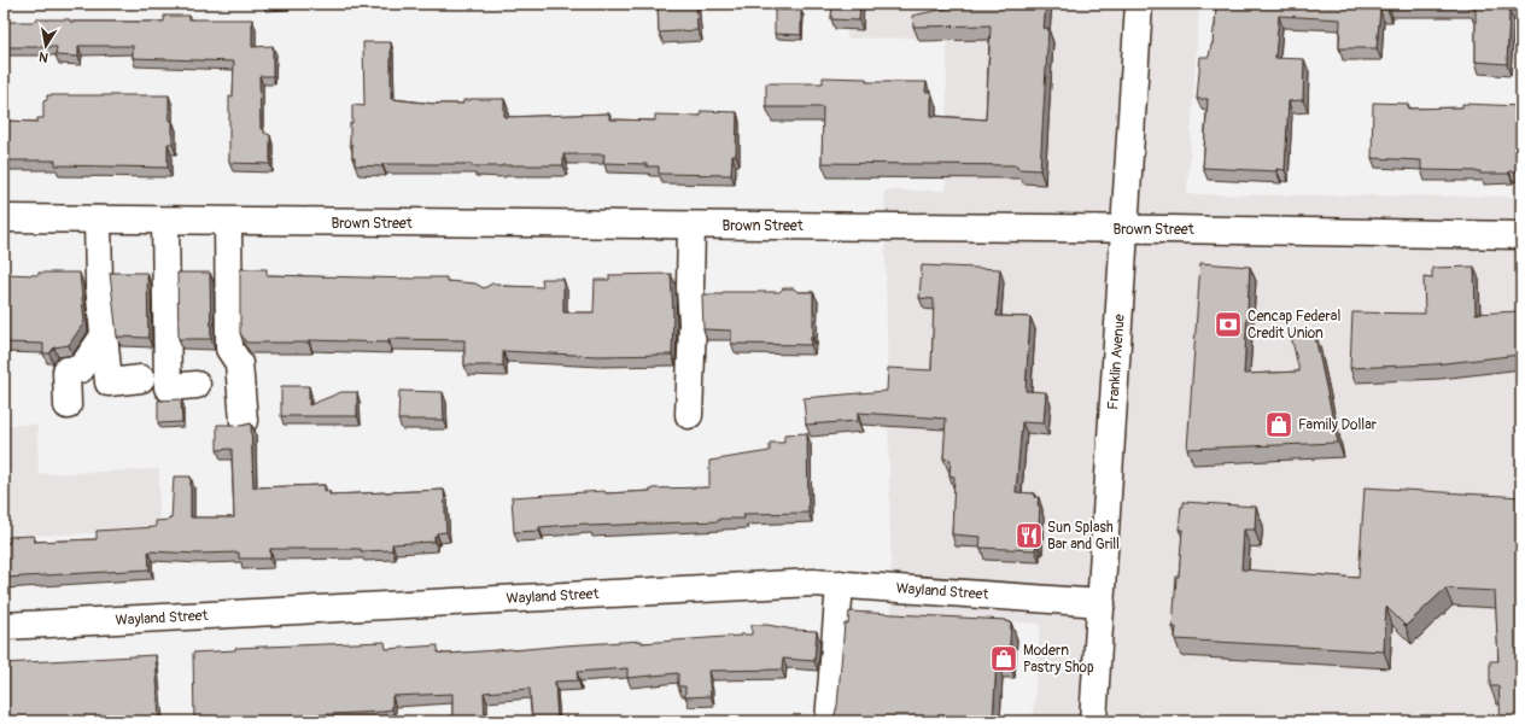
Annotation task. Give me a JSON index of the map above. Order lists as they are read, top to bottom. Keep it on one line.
{"streets":{"main road":["Brown Street","Franklin Avenue","Wayland Street"]},"crossings":[["Brown Street","Franklin Avenue"],["Franklin Avenue","Wayland Street"]],"places":{"bank":["Cencap Federal Credit Union"],"shop":["Family Dollar","Modern Pastry Shop"],"restaurant":["Sun Splash Bar and Grill"]},"north":"bottom"}
